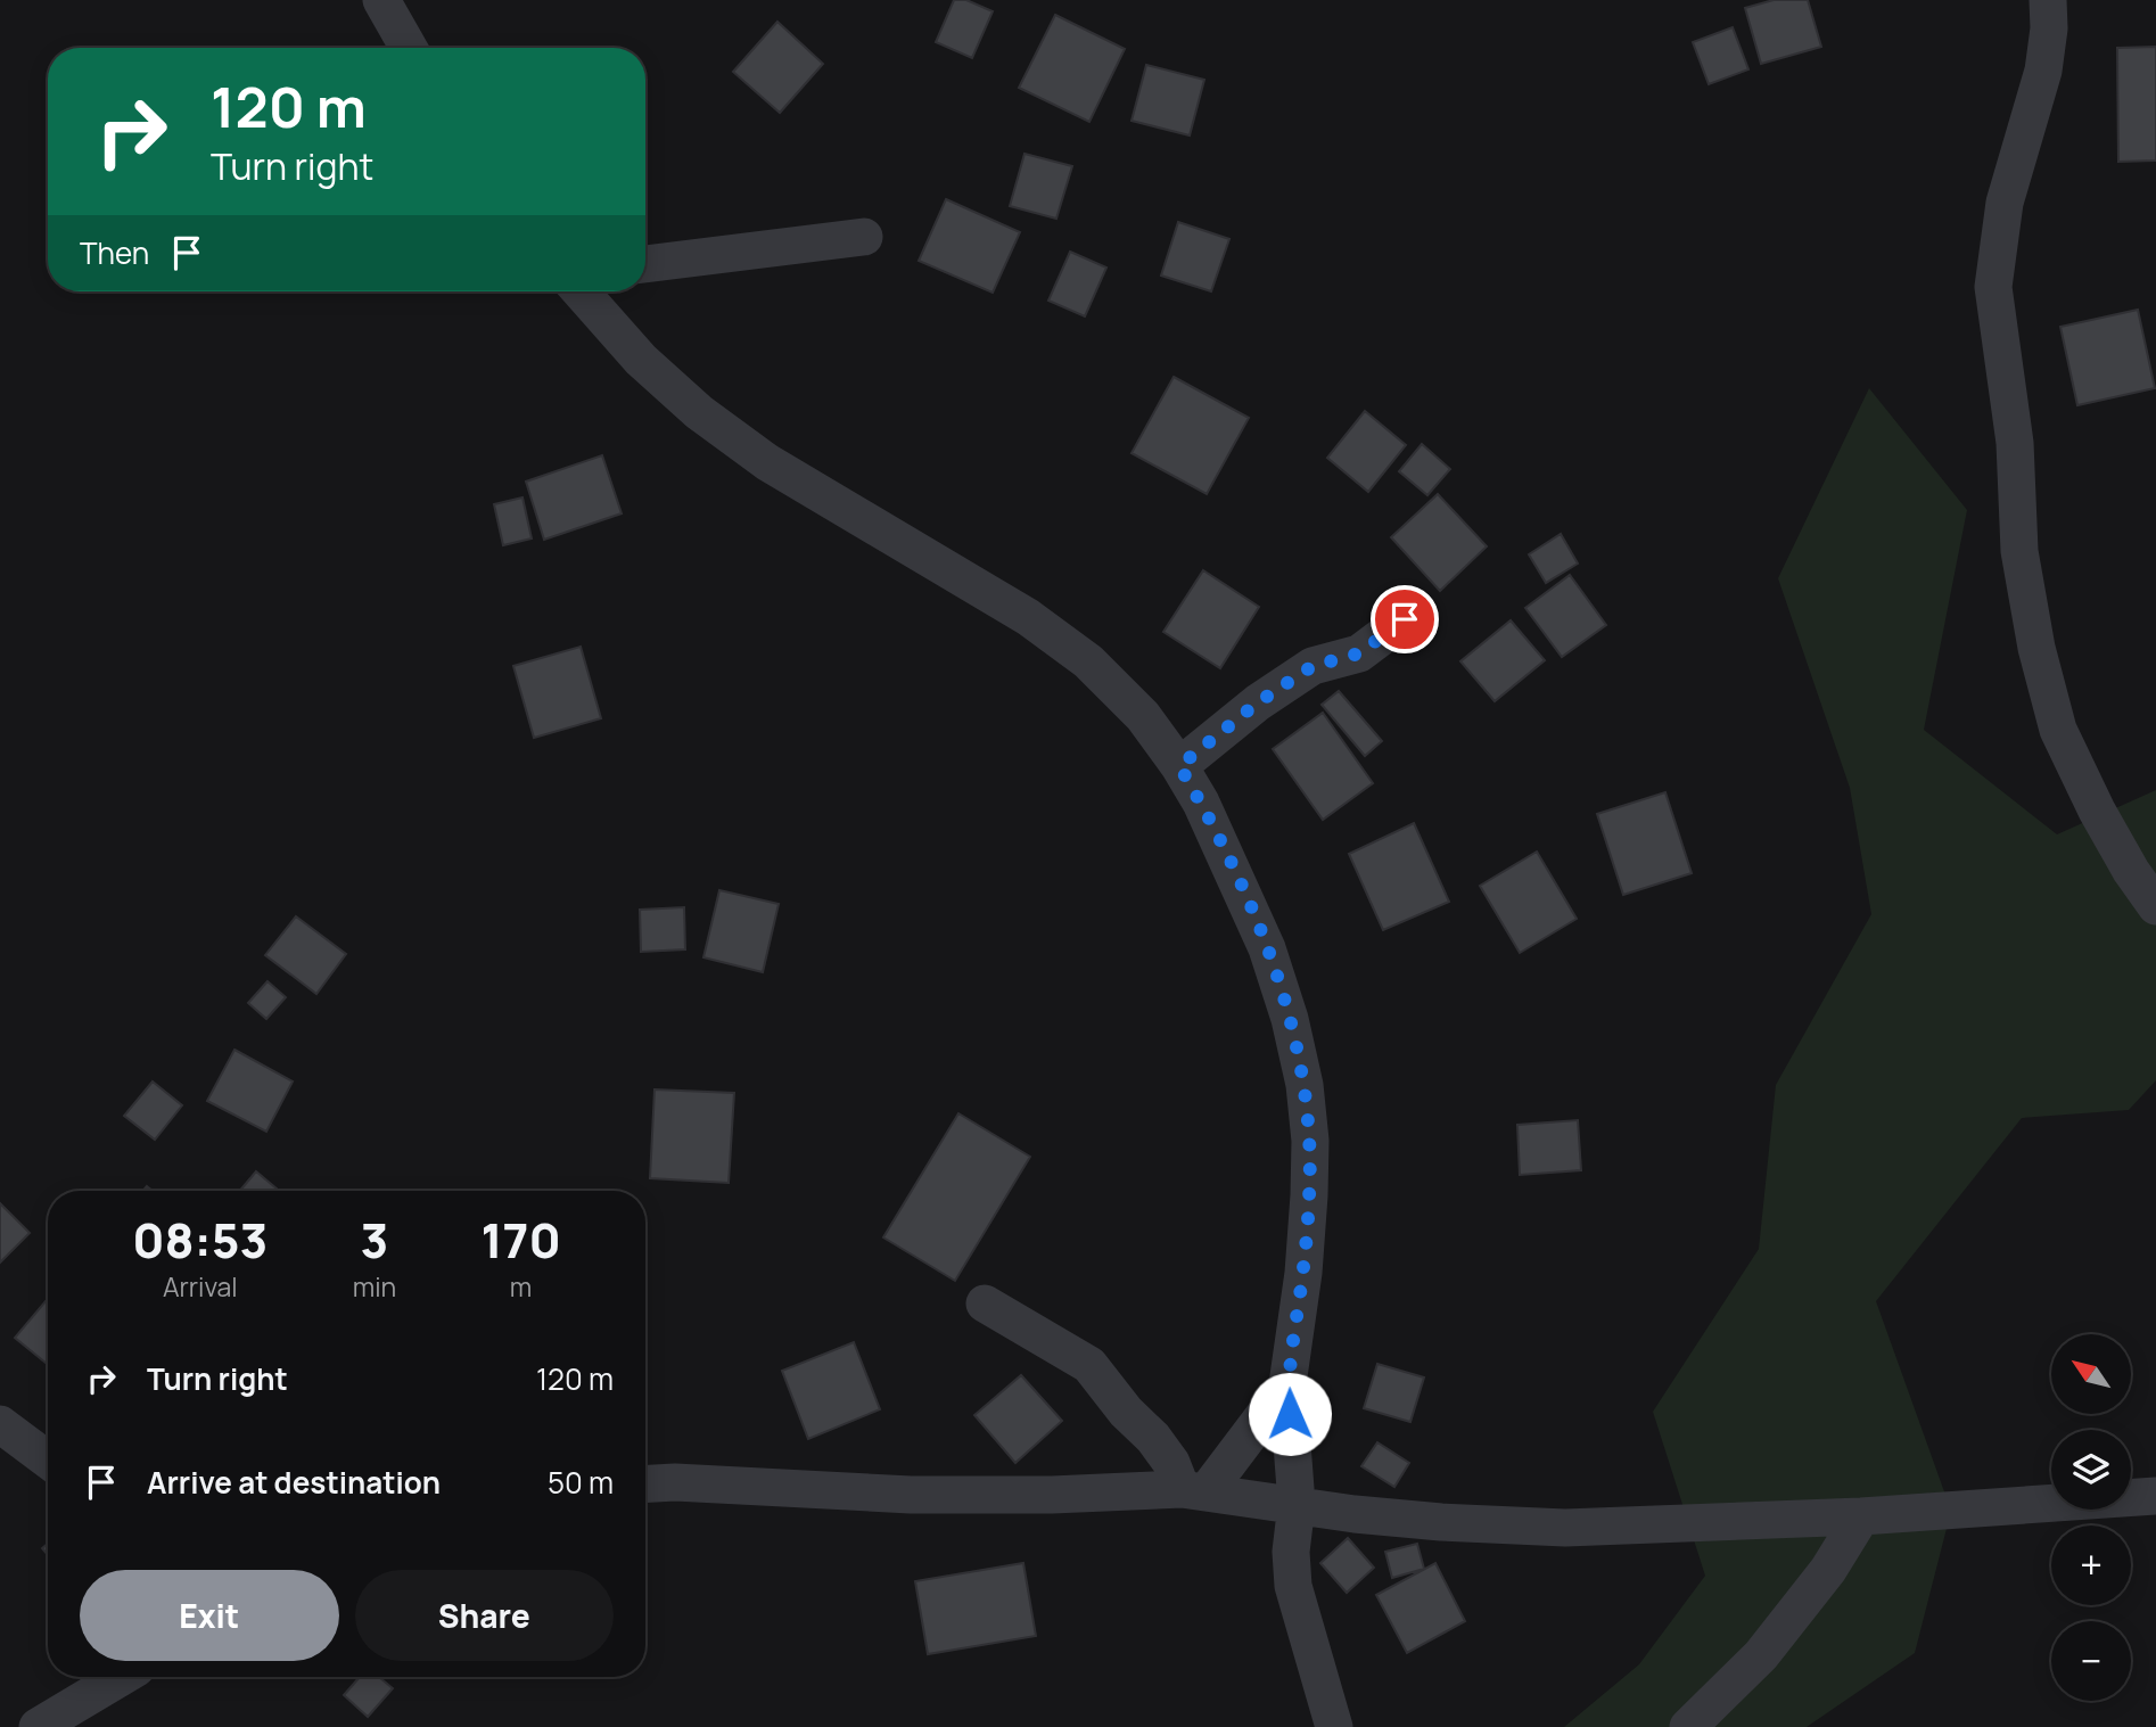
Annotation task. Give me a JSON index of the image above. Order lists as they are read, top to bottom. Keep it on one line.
{"north":"top left","page":{"turn":["120 m","Turn right"],"then":"Then","eta":["08:53","Arrival","3","min","170","m"],"list":[{"name":"Turn right","value":"120 m"},{"name":"Arrive at destination","value":"50 m"}],"map_buttons":["+","−"],"buttons":["Exit","Share"]}}
